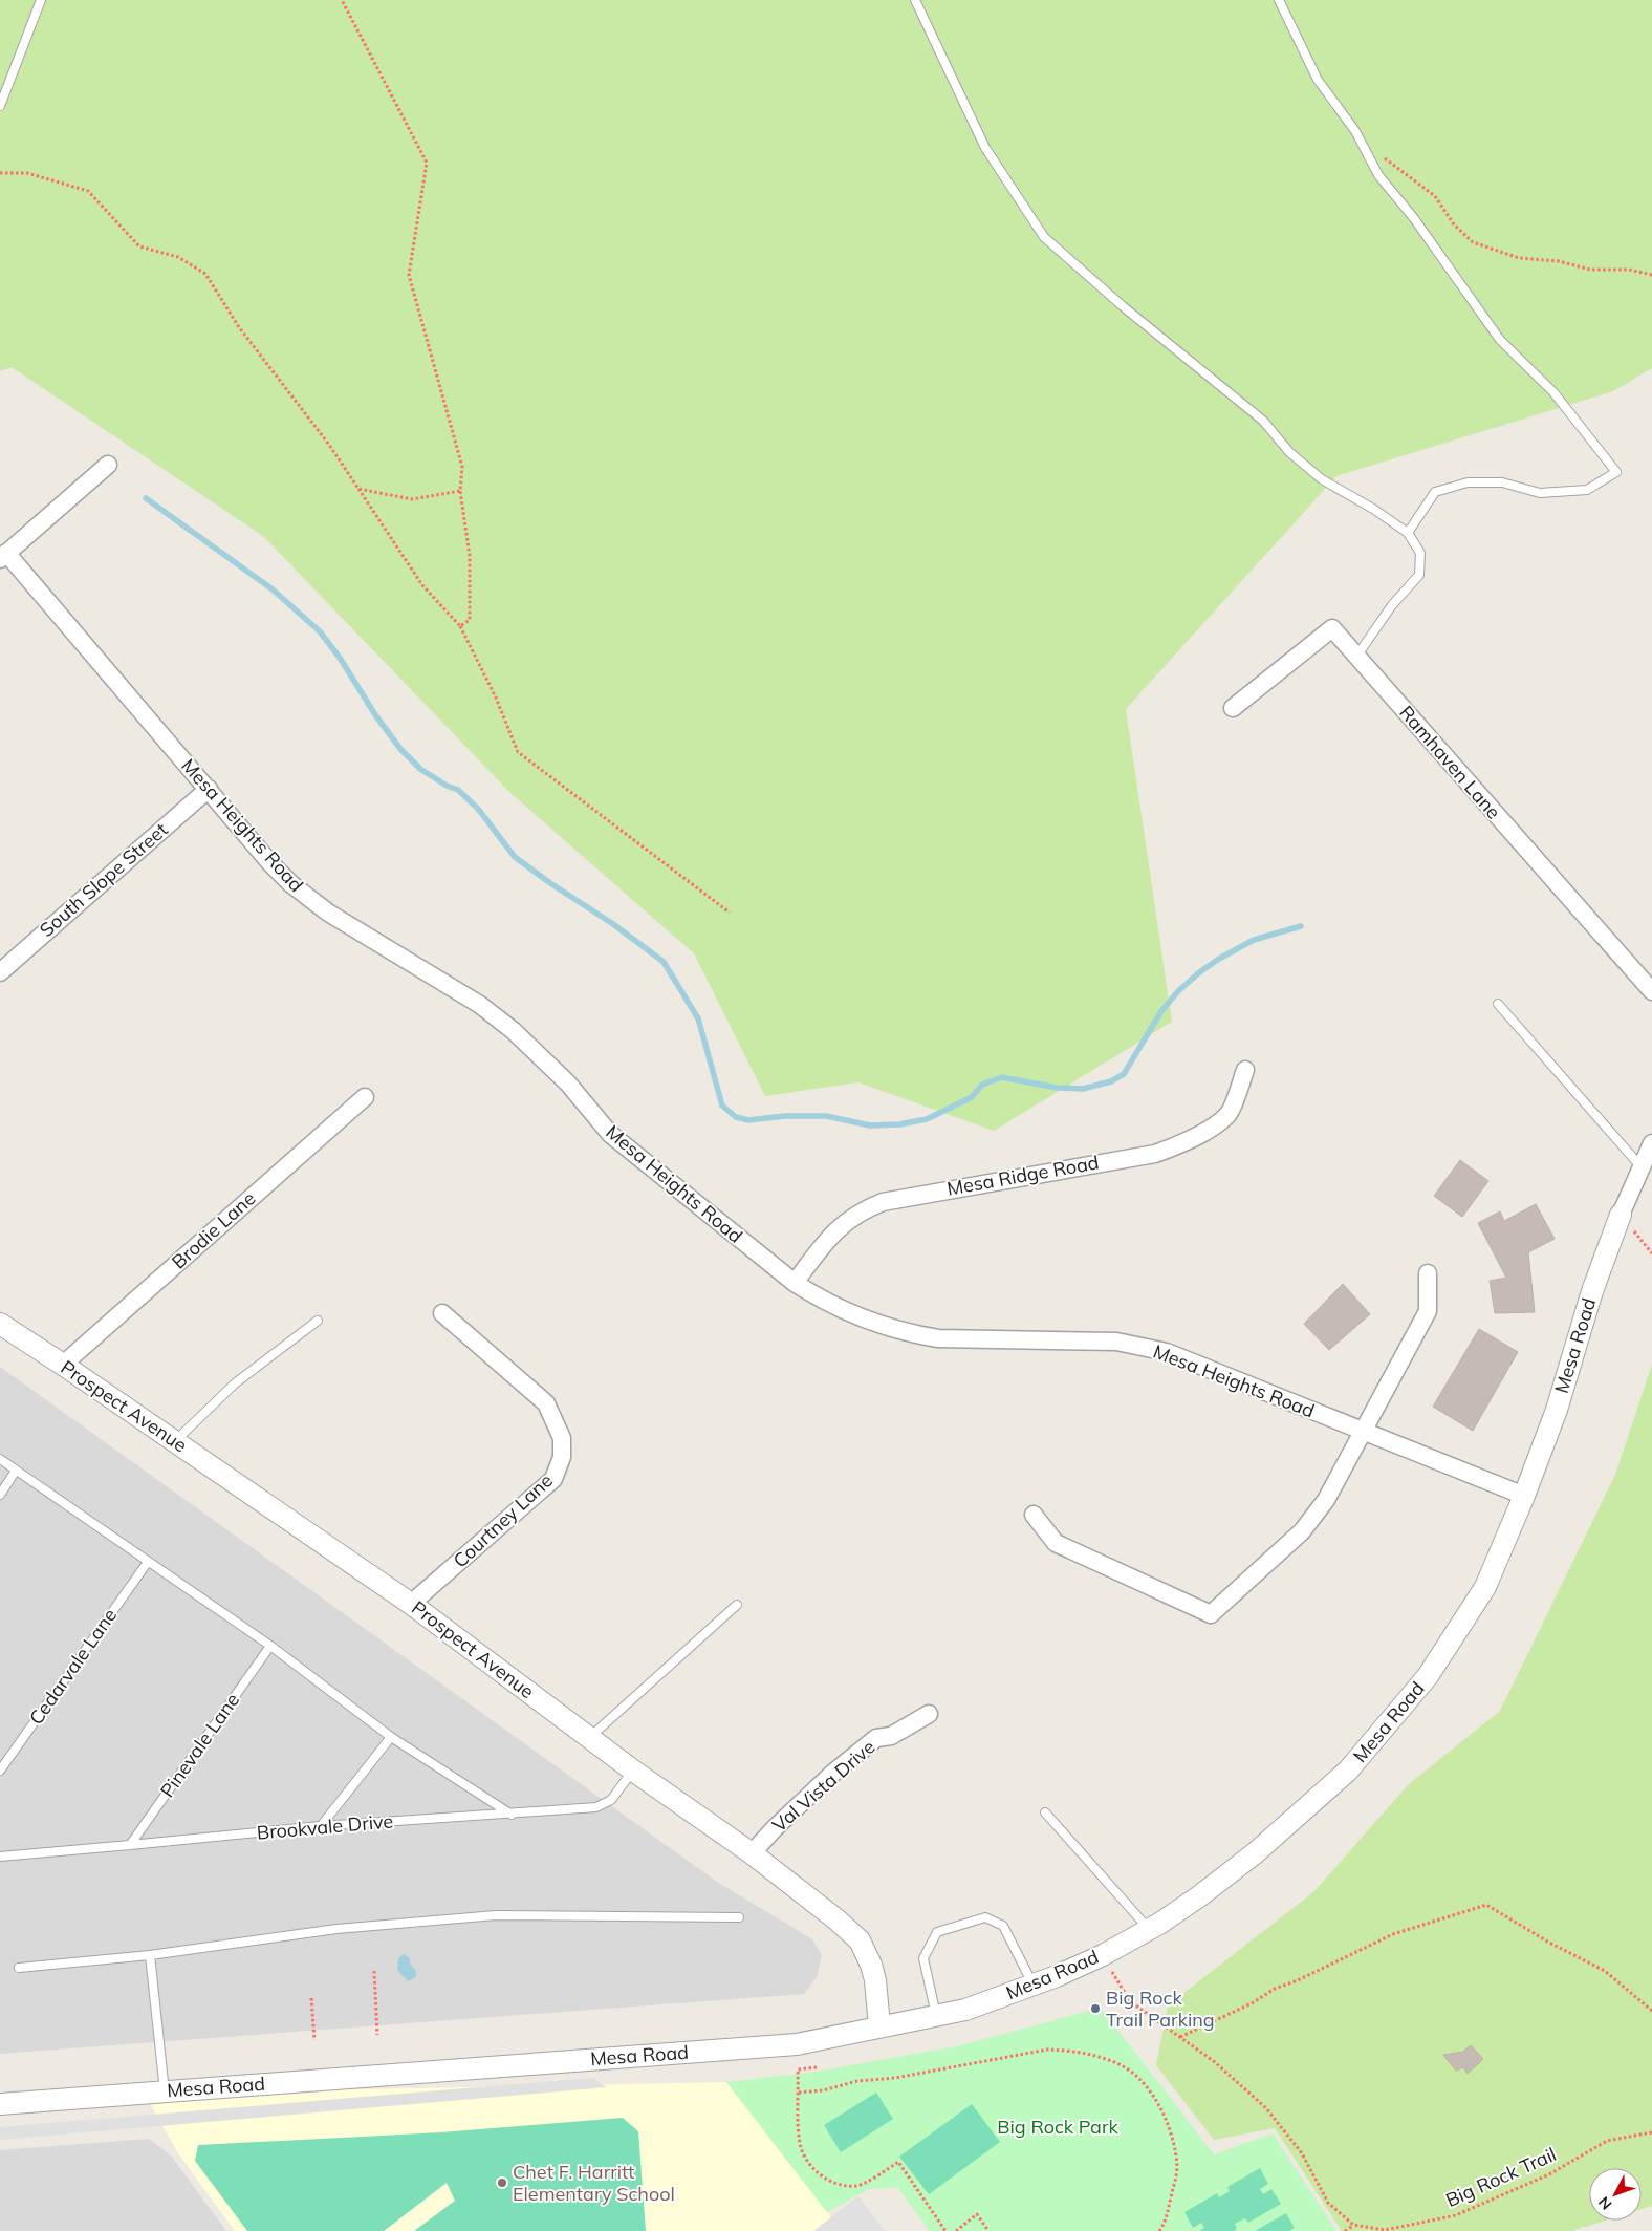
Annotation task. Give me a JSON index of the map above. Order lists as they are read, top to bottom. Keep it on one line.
{"streets":{"street":["Ramhaven Lane","Mesa Heights Road","South Slope Street","Mesa Ridge Road","Brodie Lane","Mesa Road","Prospect Avenue","Courtney Lane","Val Vista Drive"],"lane":["Cedarvale Lane","Pinevale Lane","Brookvale Drive"],"path":["Big Rock Trail"]},"crossings":[["Mesa Heights Road","South Slope Street"],["Mesa Heights Road","Mesa Ridge Road"],["Mesa Heights Road","Mesa Road"],["Brodie Lane","Prospect Avenue"],["Mesa Road","Prospect Avenue"],["Prospect Avenue","Courtney Lane"],["Prospect Avenue","Val Vista Drive"],["Prospect Avenue","Brookvale Drive"],["Pinevale Lane","Brookvale Drive"]],"parks":["Big Rock Park"],"places":["Big Rock Trail Parking","Chet F. Harritt Elementary School"],"north":"bottom left"}
